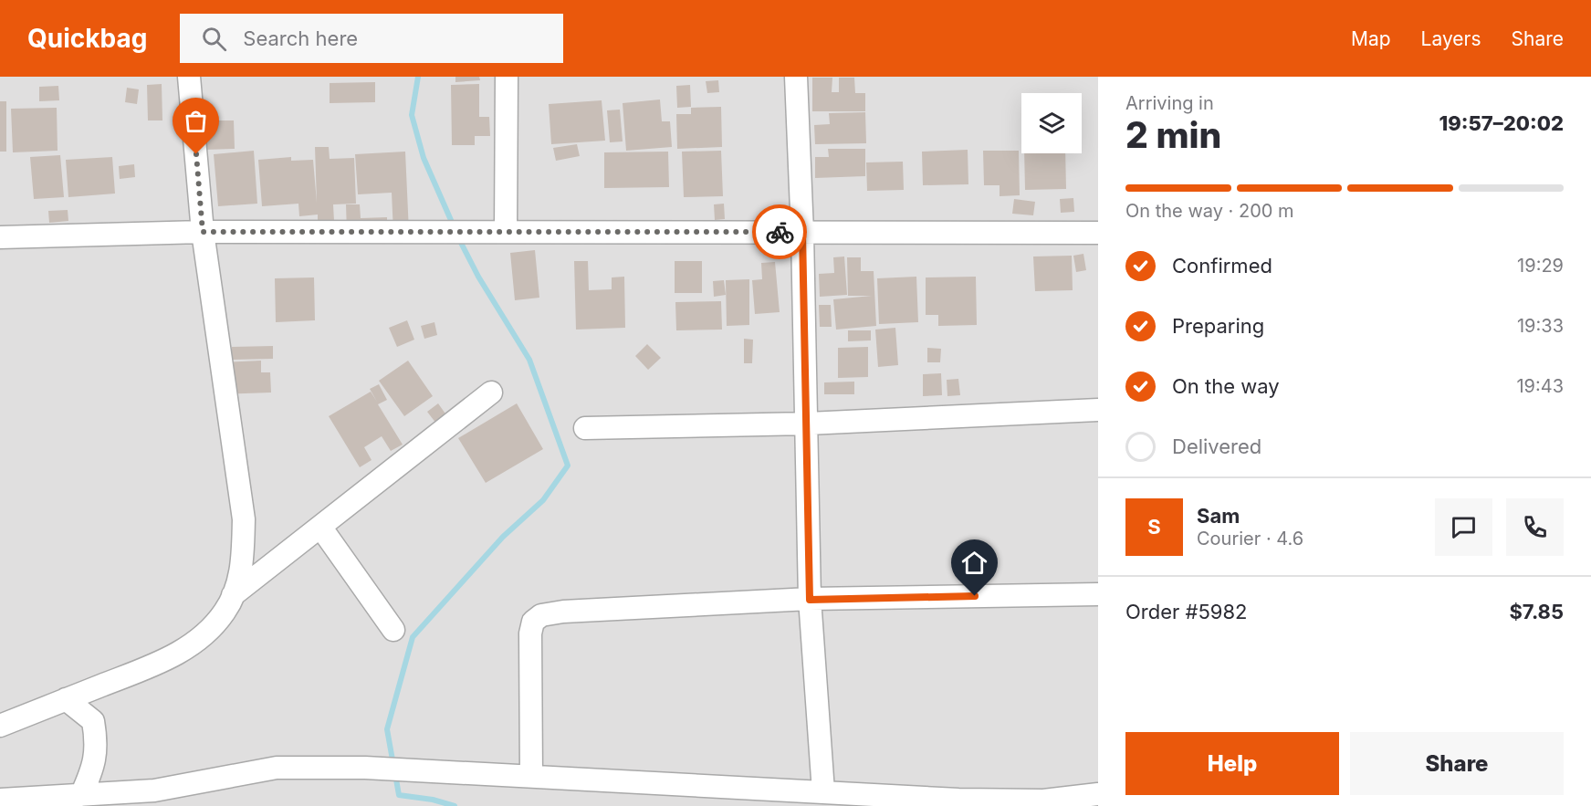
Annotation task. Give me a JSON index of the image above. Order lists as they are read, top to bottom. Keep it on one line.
{"page":{"header":"Quickbag","search":"Search here","nav":["Map","Layers","Share"],"heading":["2 min","Arriving in","19:57–20:02"],"panel":["Sam","Courier · 4.6","Order #5982","$7.85"],"bar":"On the way · 200 m","list":[["Confirmed","19:29"],["Preparing","19:33"],["On the way","19:43"],"Delivered"],"round":"S","buttons":["Help","Share"]}}
